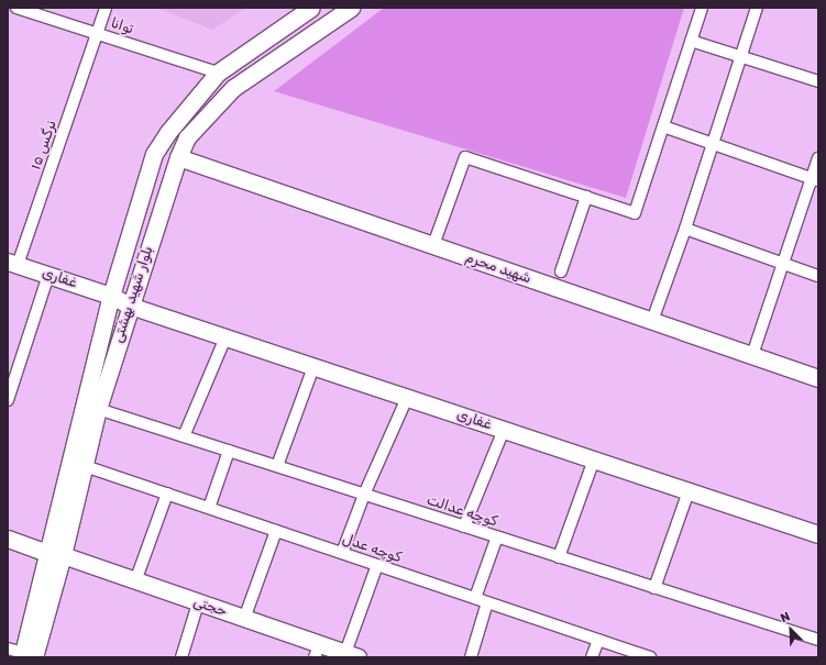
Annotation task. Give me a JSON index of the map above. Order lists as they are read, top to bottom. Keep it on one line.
{"streets":{"street":["توانا","نرگس ۱۵","شهید محرم","غفاری","بلوار شهید بهشتی","کوچه عدالت","کوچه عدل","حجتی"]},"crossings":[["توانا","نرگس ۱۵"],["توانا","بلوار شهید بهشتی"],["نرگس ۱۵","غفاری"],["شهید محرم","بلوار شهید بهشتی"],["غفاری","بلوار شهید بهشتی"],["بلوار شهید بهشتی","کوچه عدالت"],["بلوار شهید بهشتی","کوچه عدل"],["بلوار شهید بهشتی","حجتی"]],"north":"top left"}
